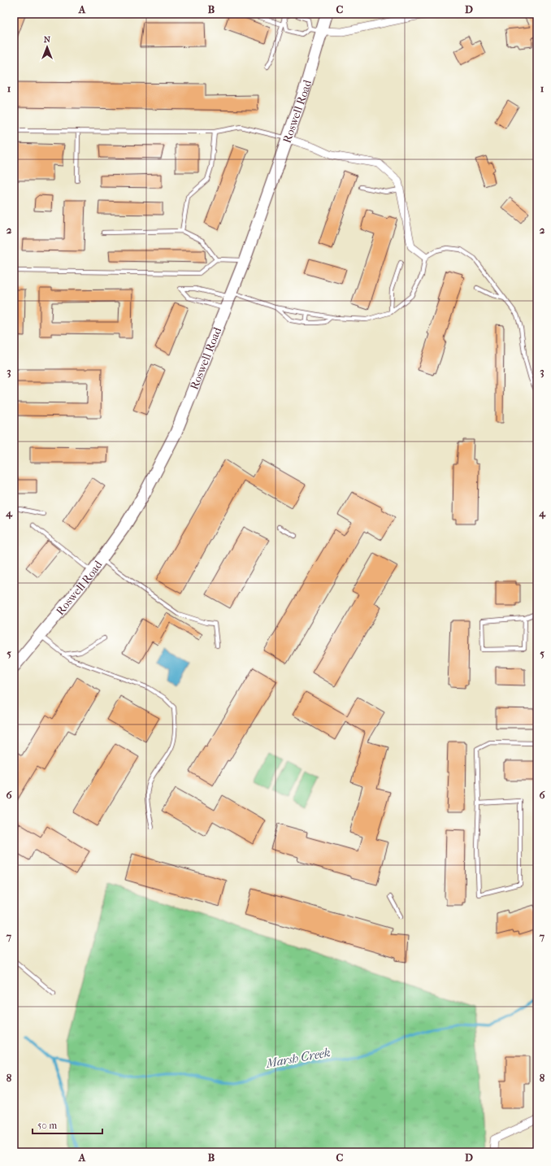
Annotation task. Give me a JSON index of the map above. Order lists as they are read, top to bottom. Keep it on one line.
{"streets":{"main road":["Roswell Road"]},"water":["Marsh Creek"],"scale_bar":"50 m","north":"top","grid":{"columns":["A","B","C","D"],"rows":["1","2","3","4","5","6","7","8"]}}
